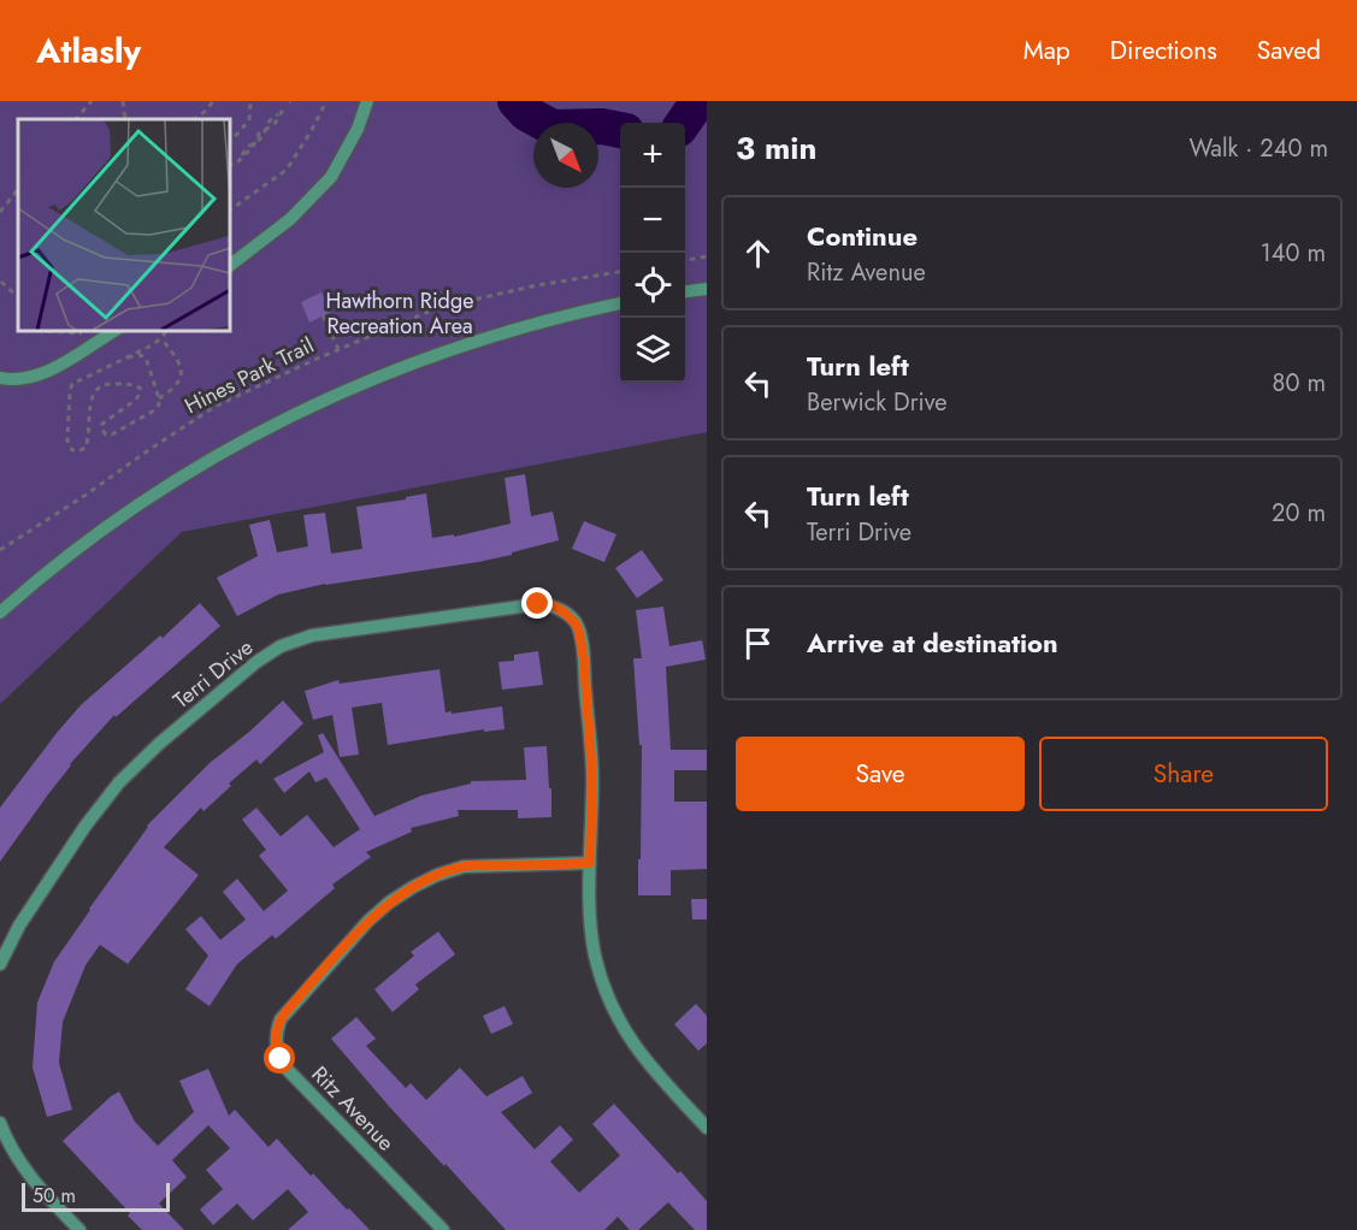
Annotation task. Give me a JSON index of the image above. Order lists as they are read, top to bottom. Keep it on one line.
{"streets":{"street":["Terri Drive","Ritz Avenue"],"path":["Hines Park Trail"]},"crossings":[["Terri Drive","Ritz Avenue"]],"parks":["Hawthorn Ridge Recreation Area"],"scale_bar":"50 m","north":"bottom right","page":{"header":"Atlasly","nav":["Map","Directions","Saved"],"heading":["3 min","Walk · 240 m"],"map_buttons":["+","−"],"list":[["Continue","Ritz Avenue","140 m"],["Turn left","Berwick Drive","80 m"],["Turn left","Terri Drive","20 m"],"Arrive at destination"],"buttons":["Save","Share"],"scale":"50 m"}}
